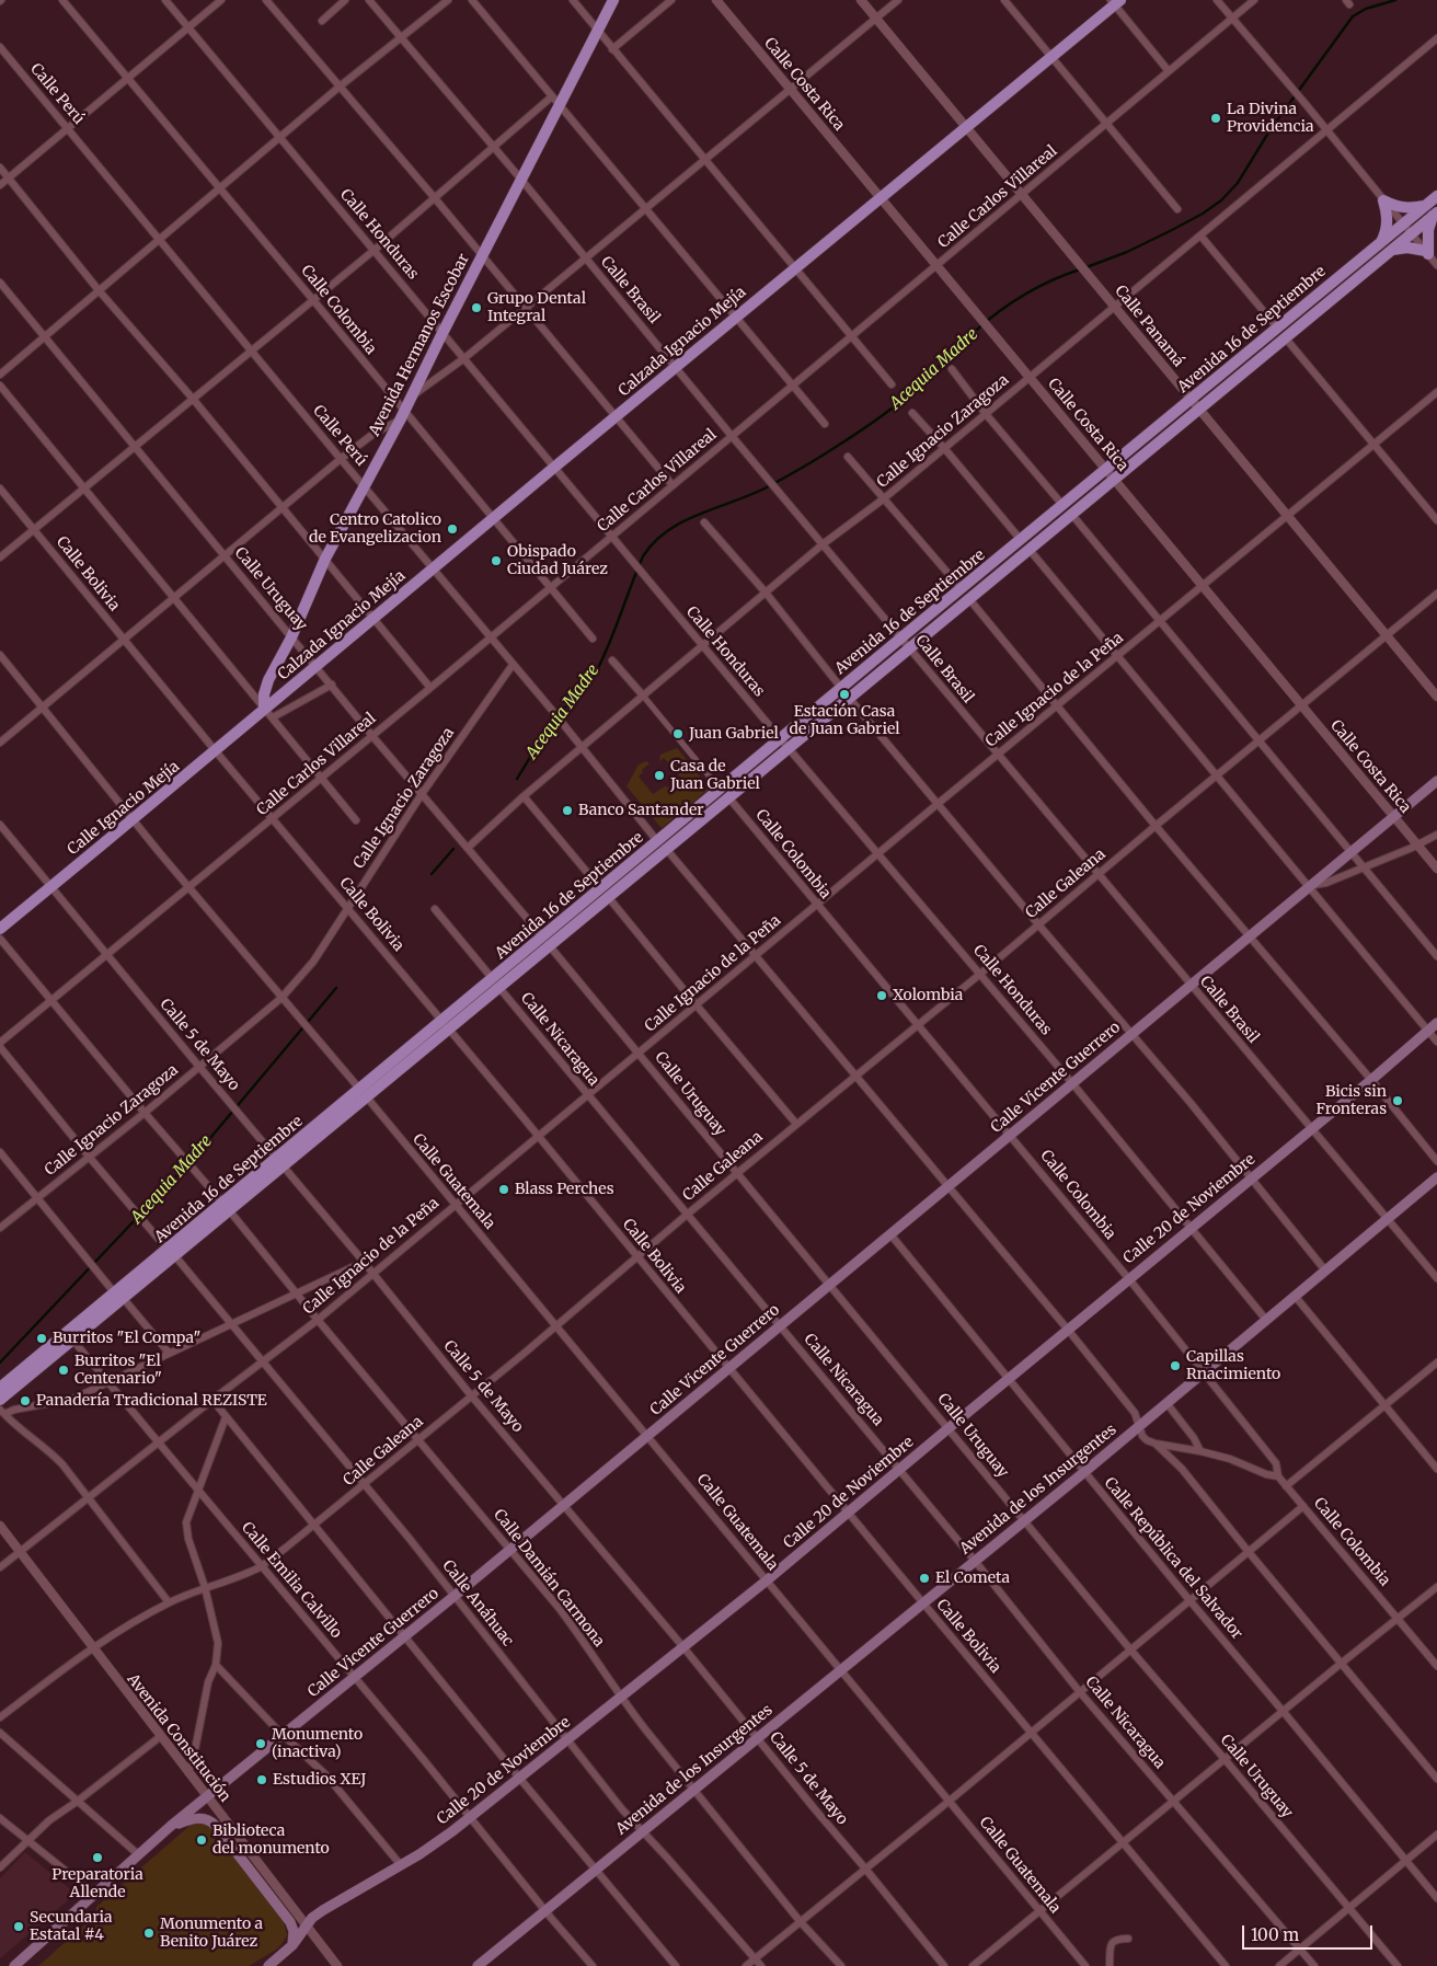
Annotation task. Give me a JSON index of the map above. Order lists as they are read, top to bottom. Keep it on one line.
{"streets":{"main road":["Avenida 16 de Septiembre","Calzada Ignacio Mejía","Avenida Hermanos Escobar","Calle Ignacio Mejía","Calle Vicente Guerrero","Calle 20 de Noviembre","Avenida de los Insurgentes"],"street":["Calle Costa Rica","Calle Perú","Calle Carlos Villareal","Calle Honduras","Calle Brasil","Calle Colombia","Calle Panamá","Calle Ignacio Zaragoza","Calle Bolivia","Calle Uruguay","Calle Ignacio de la Peña","Calle Galeana","Calle Nicaragua","Calle 5 de Mayo","Calle Guatemala","Calle República del Salvador","Calle Damián Carmona","Calle Emilia Calvillo","Calle Anáhuac","Avenida Constitución"]},"crossings":[["Calle Costa Rica","Calle Carlos Villareal"],["Calle Costa Rica","Avenida 16 de Septiembre"],["Calle Costa Rica","Calzada Ignacio Mejía"],["Calle Costa Rica","Calle Ignacio Zaragoza"],["Calle Costa Rica","Calle Ignacio de la Peña"],["Calle Costa Rica","Calle Galeana"],["Calle Costa Rica","Calle Vicente Guerrero"],["Calle Perú","Calle Carlos Villareal"],["Calle Perú","Avenida 16 de Septiembre"],["Calle Perú","Calzada Ignacio Mejía"],["Calle Perú","Avenida Hermanos Escobar"],["Calle Perú","Calle Ignacio Zaragoza"],["Calle Perú","Calle Ignacio de la Peña"],["Calle Perú","Calle Galeana"],["Calle Perú","Calle Vicente Guerrero"],["Calle Perú","Calle 20 de Noviembre"],["Calle Perú","Avenida de los Insurgentes"],["Calle Carlos Villareal","Calle Honduras"],["Calle Carlos Villareal","Calle Brasil"],["Calle Carlos Villareal","Calle Colombia"],["Calle Carlos Villareal","Calle Panamá"],["Calle Carlos Villareal","Calle Bolivia"],["Calle Carlos Villareal","Calle Uruguay"],["Calle Carlos Villareal","Calle 5 de Mayo"],["Calle Carlos Villareal","Calle Guatemala"],["Calle Carlos Villareal","Calle Damián Carmona"],["Calle Honduras","Avenida 16 de Septiembre"],["Calle Honduras","Calzada Ignacio Mejía"],["Calle Honduras","Avenida Hermanos Escobar"],["Calle Honduras","Calle Ignacio Zaragoza"],["Calle Honduras","Calle Ignacio de la Peña"],["Calle Honduras","Calle Galeana"],["Calle Honduras","Calle Vicente Guerrero"],["Calle Honduras","Calle 20 de Noviembre"],["Calle Honduras","Avenida de los Insurgentes"],["Calle Brasil","Avenida 16 de Septiembre"],["Calle Brasil","Calzada Ignacio Mejía"],["Calle Brasil","Avenida Hermanos Escobar"],["Calle Brasil","Calle Ignacio Zaragoza"],["Calle Brasil","Calle Ignacio de la Peña"],["Calle Brasil","Calle Galeana"],["Calle Brasil","Calle Vicente Guerrero"],["Calle Brasil","Calle 20 de Noviembre"],["Calle Brasil","Avenida de los Insurgentes"],["Calle Colombia","Avenida 16 de Septiembre"],["Calle Colombia","Calzada Ignacio Mejía"],["Calle Colombia","Avenida Hermanos Escobar"],["Calle Colombia","Calle Ignacio Zaragoza"],["Calle Colombia","Calle Ignacio de la Peña"],["Calle Colombia","Calle Galeana"],["Calle Colombia","Calle Vicente Guerrero"],["Calle Colombia","Calle 20 de Noviembre"],["Calle Colombia","Avenida de los Insurgentes"],["Calle Panamá","Avenida 16 de Septiembre"],["Calle Panamá","Calzada Ignacio Mejía"],["Calle Panamá","Calle Ignacio Zaragoza"],["Calle Panamá","Calle Ignacio de la Peña"],["Calle Panamá","Calle Galeana"],["Avenida 16 de Septiembre","Calle Bolivia"],["Avenida 16 de Septiembre","Calle Uruguay"],["Avenida 16 de Septiembre","Calle Nicaragua"],["Avenida 16 de Septiembre","Calle 5 de Mayo"],["Avenida 16 de Septiembre","Calle Guatemala"],["Avenida 16 de Septiembre","Calle Damián Carmona"],["Avenida 16 de Septiembre","Calle Emilia Calvillo"],["Avenida 16 de Septiembre","Calle Anáhuac"],["Calzada Ignacio Mejía","Avenida Hermanos Escobar"],["Calzada Ignacio Mejía","Calle Uruguay"],["Calzada Ignacio Mejía","Calle Ignacio Mejía"],["Avenida Hermanos Escobar","Calle Uruguay"],["Avenida Hermanos Escobar","Calle Ignacio Mejía"],["Calle Ignacio Zaragoza","Calle Bolivia"],["Calle Ignacio Zaragoza","Calle Uruguay"],["Calle Ignacio Zaragoza","Calle 5 de Mayo"],["Calle Ignacio Zaragoza","Calle Guatemala"],["Calle Ignacio Zaragoza","Calle Damián Carmona"],["Calle Ignacio Zaragoza","Calle Anáhuac"],["Calle Bolivia","Calle Ignacio de la Peña"],["Calle Bolivia","Calle Ignacio Mejía"],["Calle Bolivia","Calle Galeana"],["Calle Bolivia","Calle Vicente Guerrero"],["Calle Bolivia","Calle 20 de Noviembre"],["Calle Bolivia","Avenida de los Insurgentes"],["Calle Uruguay","Calle Ignacio de la Peña"],["Calle Uruguay","Calle Galeana"],["Calle Uruguay","Calle Vicente Guerrero"],["Calle Uruguay","Calle 20 de Noviembre"],["Calle Uruguay","Avenida de los Insurgentes"],["Calle Ignacio de la Peña","Calle Nicaragua"],["Calle Ignacio de la Peña","Calle 5 de Mayo"],["Calle Ignacio de la Peña","Calle Guatemala"],["Calle Ignacio de la Peña","Calle Damián Carmona"],["Calle Ignacio de la Peña","Calle Emilia Calvillo"],["Calle Ignacio de la Peña","Calle Anáhuac"],["Calle Ignacio de la Peña","Avenida Constitución"],["Calle Ignacio Mejía","Calle 5 de Mayo"],["Calle Ignacio Mejía","Calle Guatemala"],["Calle Galeana","Calle Nicaragua"],["Calle Galeana","Calle 5 de Mayo"],["Calle Galeana","Calle Guatemala"],["Calle Galeana","Calle Damián Carmona"],["Calle Galeana","Calle Emilia Calvillo"],["Calle Galeana","Calle Anáhuac"],["Calle Galeana","Avenida Constitución"],["Calle Nicaragua","Calle Vicente Guerrero"],["Calle Nicaragua","Calle 20 de Noviembre"],["Calle Nicaragua","Avenida de los Insurgentes"],["Calle 5 de Mayo","Calle Vicente Guerrero"],["Calle 5 de Mayo","Calle 20 de Noviembre"],["Calle 5 de Mayo","Avenida de los Insurgentes"],["Calle Vicente Guerrero","Calle Guatemala"],["Calle Vicente Guerrero","Calle República del Salvador"],["Calle Vicente Guerrero","Calle Damián Carmona"],["Calle Vicente Guerrero","Calle Emilia Calvillo"],["Calle Vicente Guerrero","Calle Anáhuac"],["Calle Vicente Guerrero","Avenida Constitución"],["Calle Guatemala","Calle 20 de Noviembre"],["Calle Guatemala","Avenida de los Insurgentes"],["Calle 20 de Noviembre","Calle República del Salvador"],["Calle 20 de Noviembre","Calle Damián Carmona"],["Calle 20 de Noviembre","Calle Emilia Calvillo"],["Calle 20 de Noviembre","Calle Anáhuac"],["Calle 20 de Noviembre","Avenida Constitución"],["Avenida de los Insurgentes","Calle República del Salvador"],["Avenida de los Insurgentes","Calle Damián Carmona"],["Avenida de los Insurgentes","Calle Emilia Calvillo"],["Avenida de los Insurgentes","Calle Anáhuac"]],"water":["Acequia Madre"],"places":["La Divina Providencia","Grupo Dental Integral","Centro Catolico de Evangelizacion","Obispado Ciudad Juárez","Estación Casa de Juan Gabriel","Juan Gabriel","Casa de Juan Gabriel","Banco Santander","Xolombia","Bicis sin Fronteras","Blass Perches","Burritos \"El Compa\"","Capillas Rnacimiento","Burritos \"El Centenario\"","Panadería Tradicional REZISTE","El Cometa","Monumento (inactiva)","Estudios XEJ","Biblioteca del monumento","Preparatoria Allende","Secundaria Estatal #4","Monumento a Benito Juárez"],"scale_bar":"100 m"}
